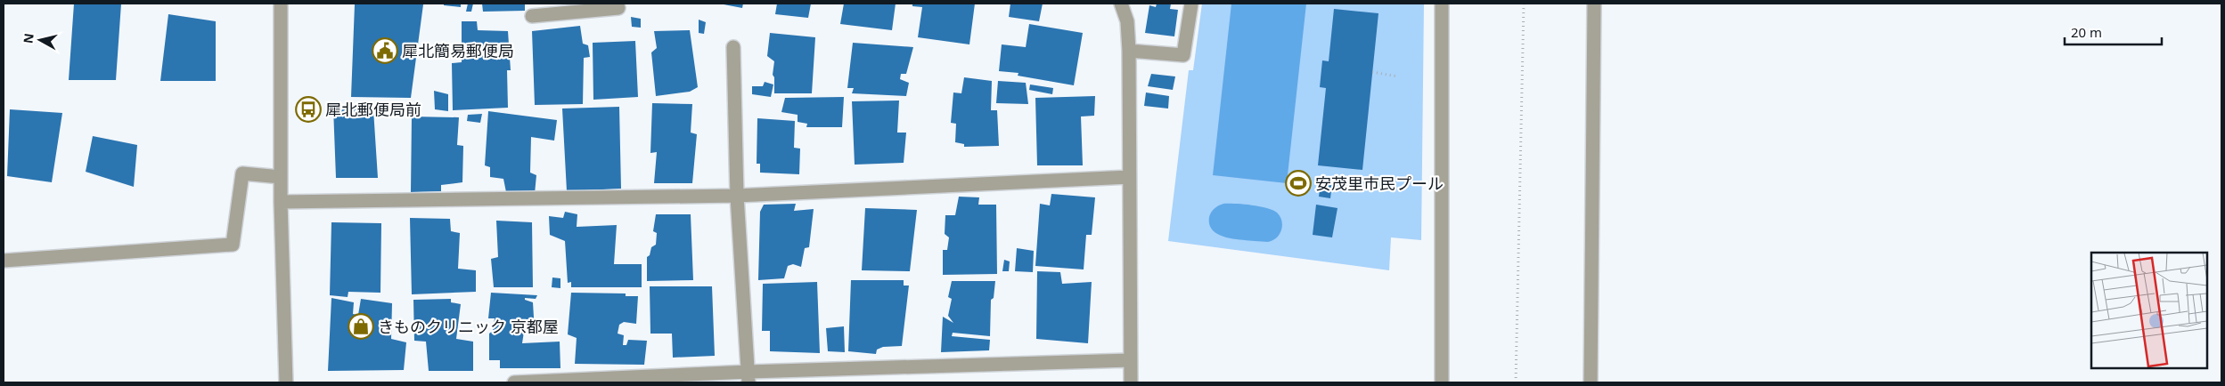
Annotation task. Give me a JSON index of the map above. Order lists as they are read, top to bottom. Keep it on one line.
{"places":{"public building":["犀北簡易郵便局"],"bus stop":["犀北郵便局前"],"sports":["安茂里市民プール"],"shop":["きものクリニック 京都屋"]},"scale_bar":"20 m","north":"left"}
